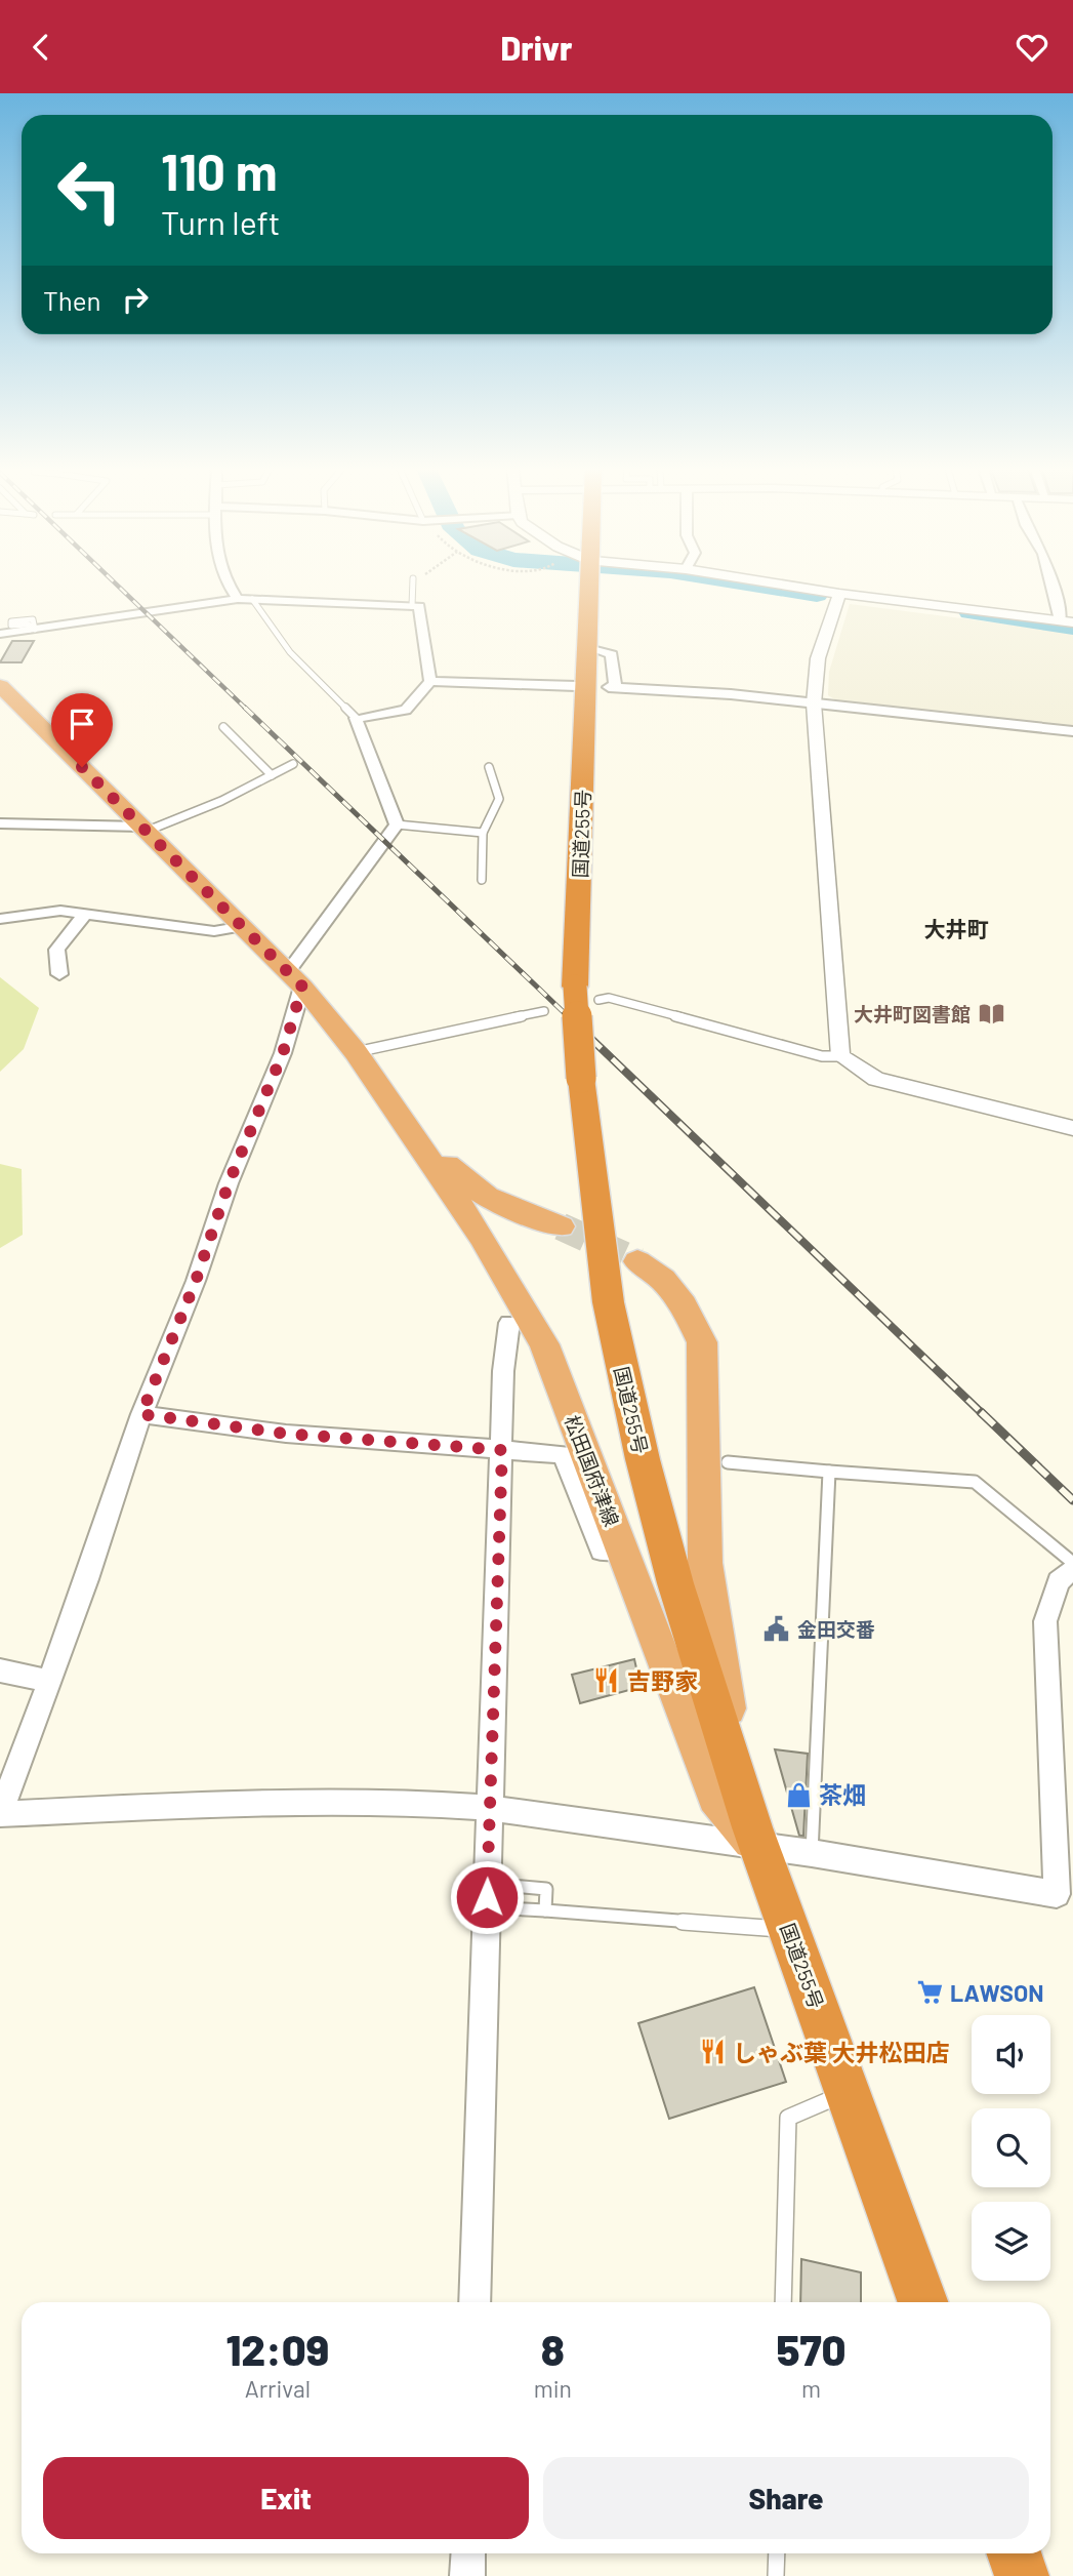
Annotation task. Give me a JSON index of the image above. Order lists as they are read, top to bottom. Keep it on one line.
{"streets":{"highway":["国道255号"],"main road":["松田国府津線"]},"crossings":[["国道255号","松田国府津線"]],"districts":["大井町"],"places":{"library":["大井町図書館"],"public building":["金田交番"],"restaurant":["吉野家","しゃぶ葉 大井松田店"],"shop":["茶畑"],"supermarket":["LAWSON"]},"page":{"header":"Drivr","turn":["110 m","Turn left"],"then":"Then","eta":["12:09","Arrival","8","min","570","m"],"buttons":["Exit","Share"]}}
